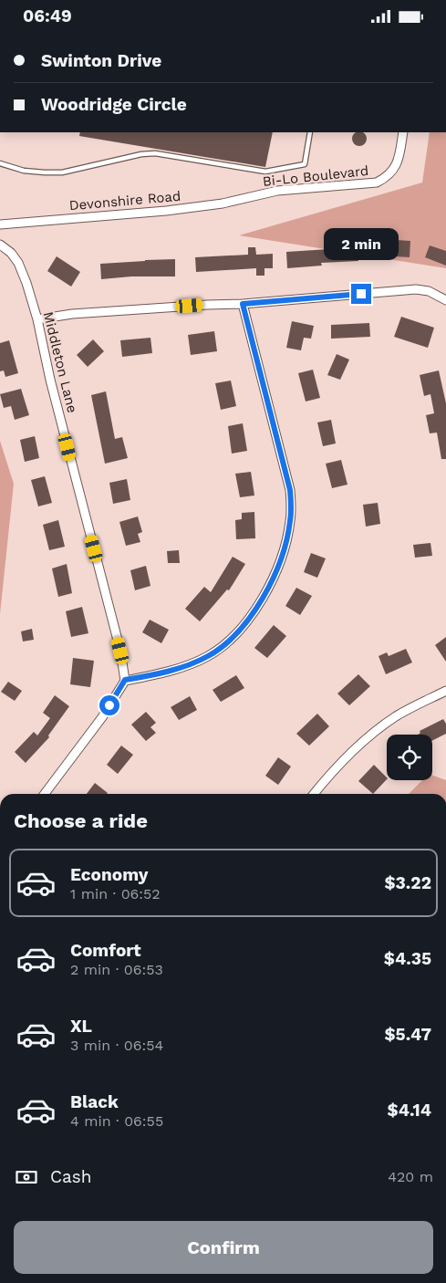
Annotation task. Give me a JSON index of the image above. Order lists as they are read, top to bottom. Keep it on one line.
{"streets":{"street":["Bi-Lo Boulevard","Devonshire Road","Middleton Lane"]},"crossings":[["Bi-Lo Boulevard","Devonshire Road"]],"page":{"status":"06:49","banner":["Swinton Drive","Woodridge Circle"],"bubble":"2 min","heading":"Choose a ride","list":[{"name":"Economy","note":"1 min · 06:52","value":"$3.22"},{"name":"Comfort","note":"2 min · 06:53","value":"$4.35"},{"name":"XL","note":"3 min · 06:54","value":"$5.47"},{"name":"Black","note":"4 min · 06:55","value":"$4.14"}],"pay":["Cash","420 m"],"buttons":"Confirm"}}
